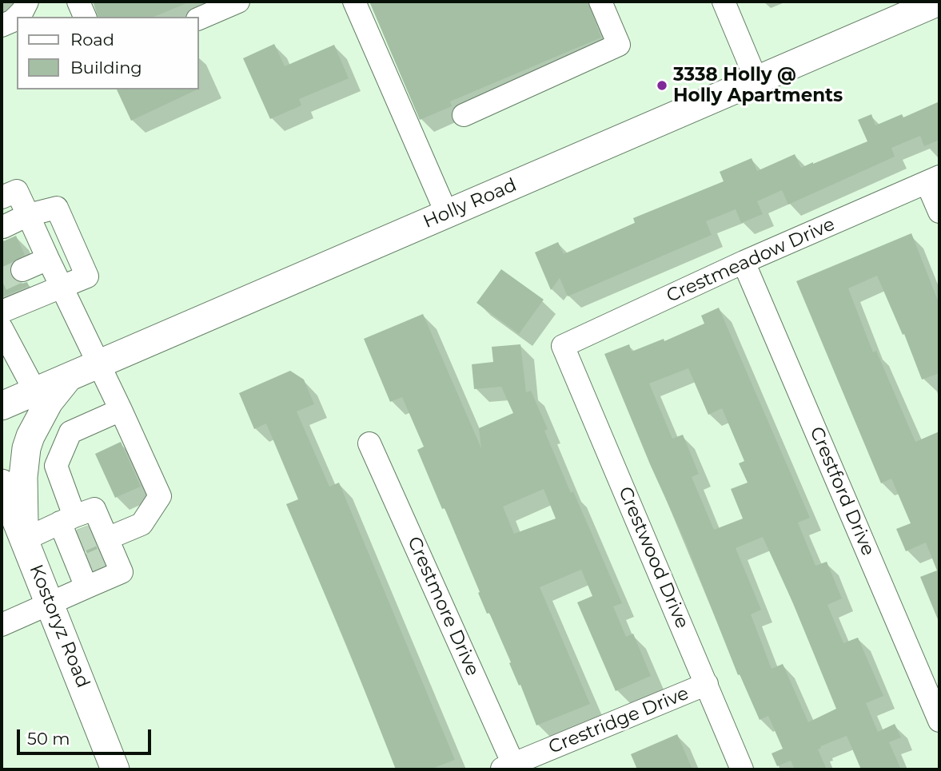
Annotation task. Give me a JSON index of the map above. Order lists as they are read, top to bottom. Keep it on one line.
{"streets":{"main road":["Holly Road","Kostoryz Road"],"street":["Crestmeadow Drive","Crestford Drive","Crestwood Drive","Crestmore Drive","Crestridge Drive"]},"crossings":[["Crestmeadow Drive","Crestford Drive"],["Crestmeadow Drive","Crestwood Drive"],["Crestwood Drive","Crestridge Drive"],["Crestmore Drive","Crestridge Drive"]],"places":["3338 Holly @ Holly Apartments"],"legend":["Road","Building"],"scale_bar":"50 m"}
